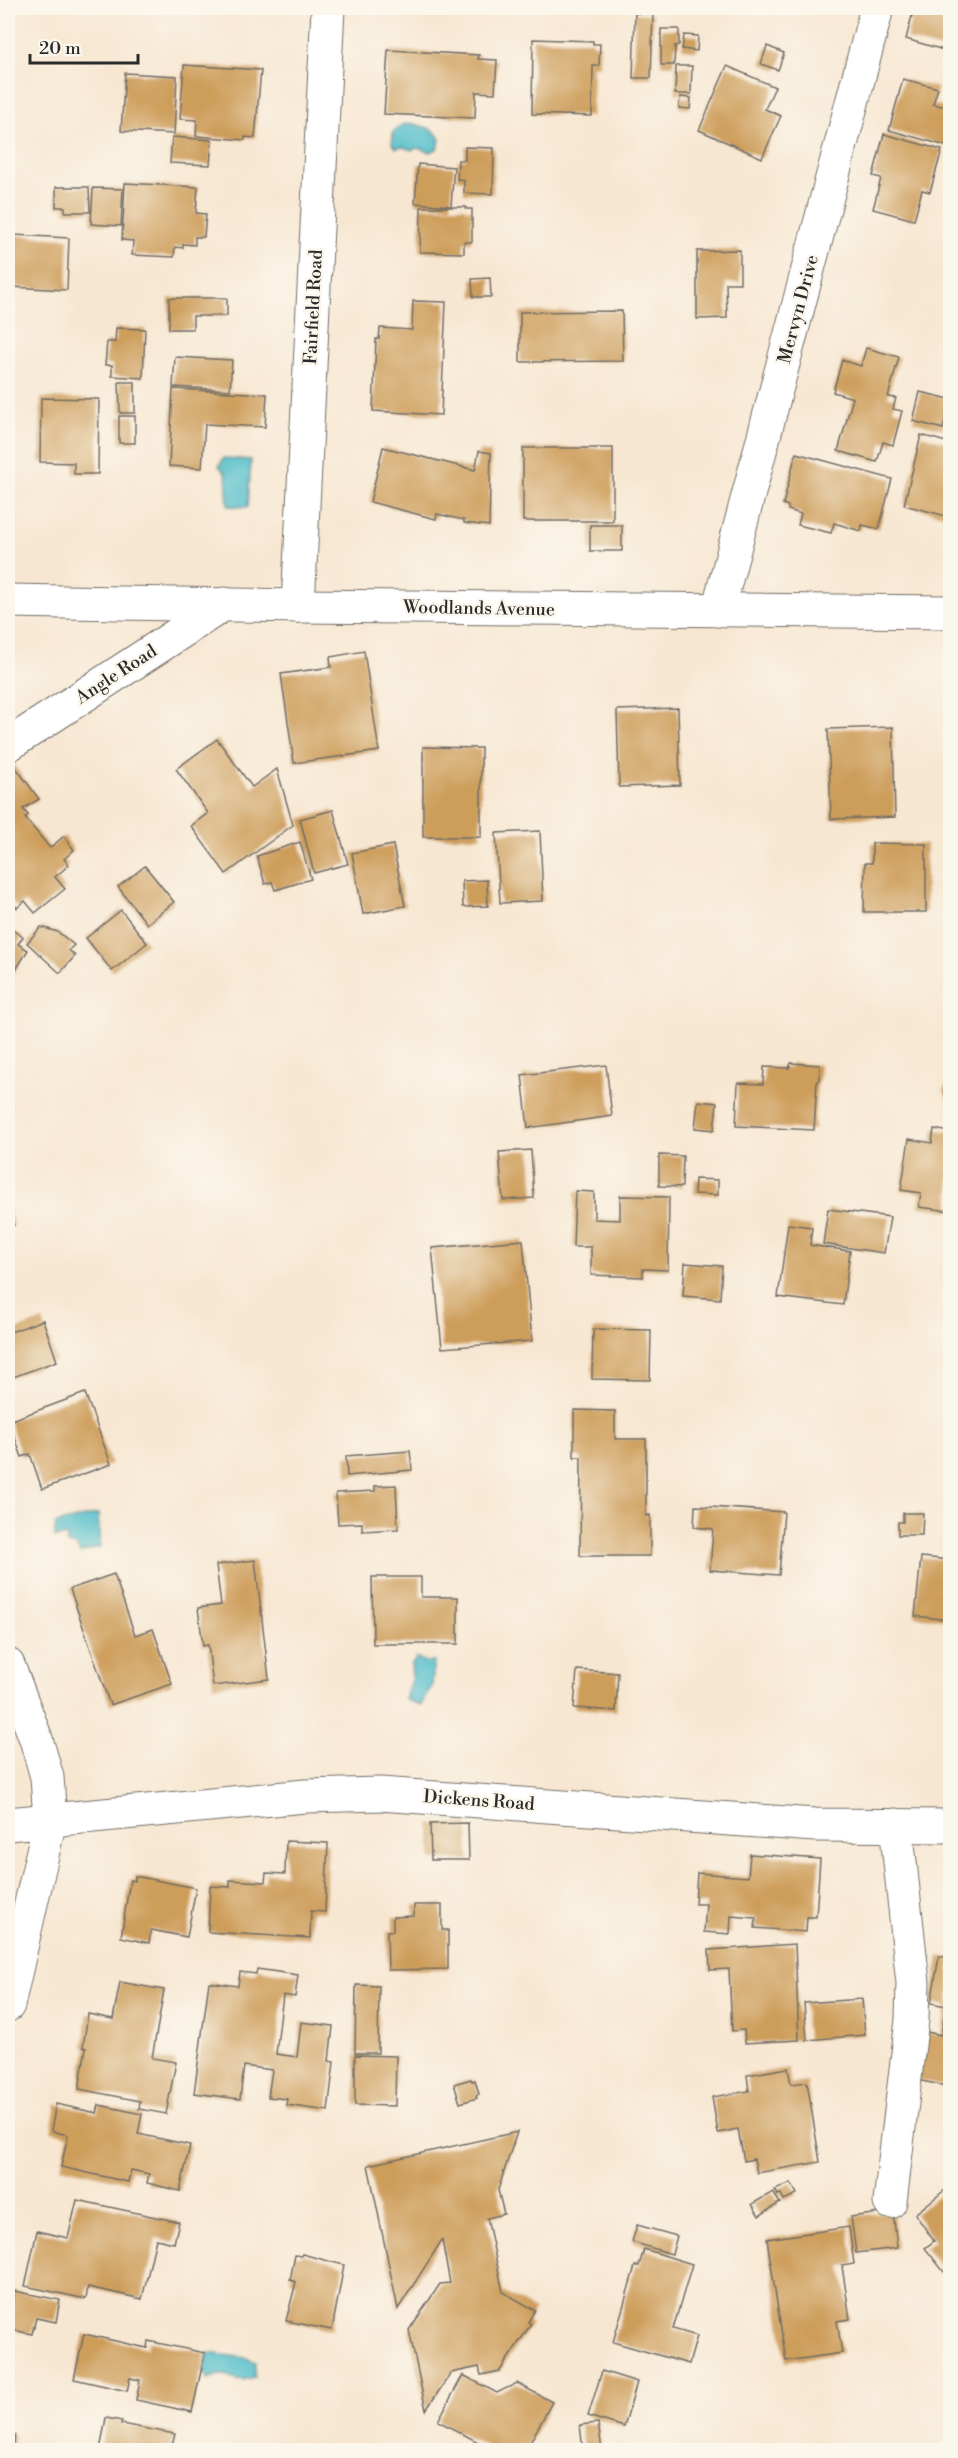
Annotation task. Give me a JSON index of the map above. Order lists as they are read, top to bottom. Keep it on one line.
{"streets":{"street":["Fairfield Road","Mervyn Drive","Woodlands Avenue","Angle Road","Dickens Road"]},"crossings":[["Fairfield Road","Woodlands Avenue"],["Mervyn Drive","Woodlands Avenue"],["Woodlands Avenue","Angle Road"]],"scale_bar":"20 m"}
